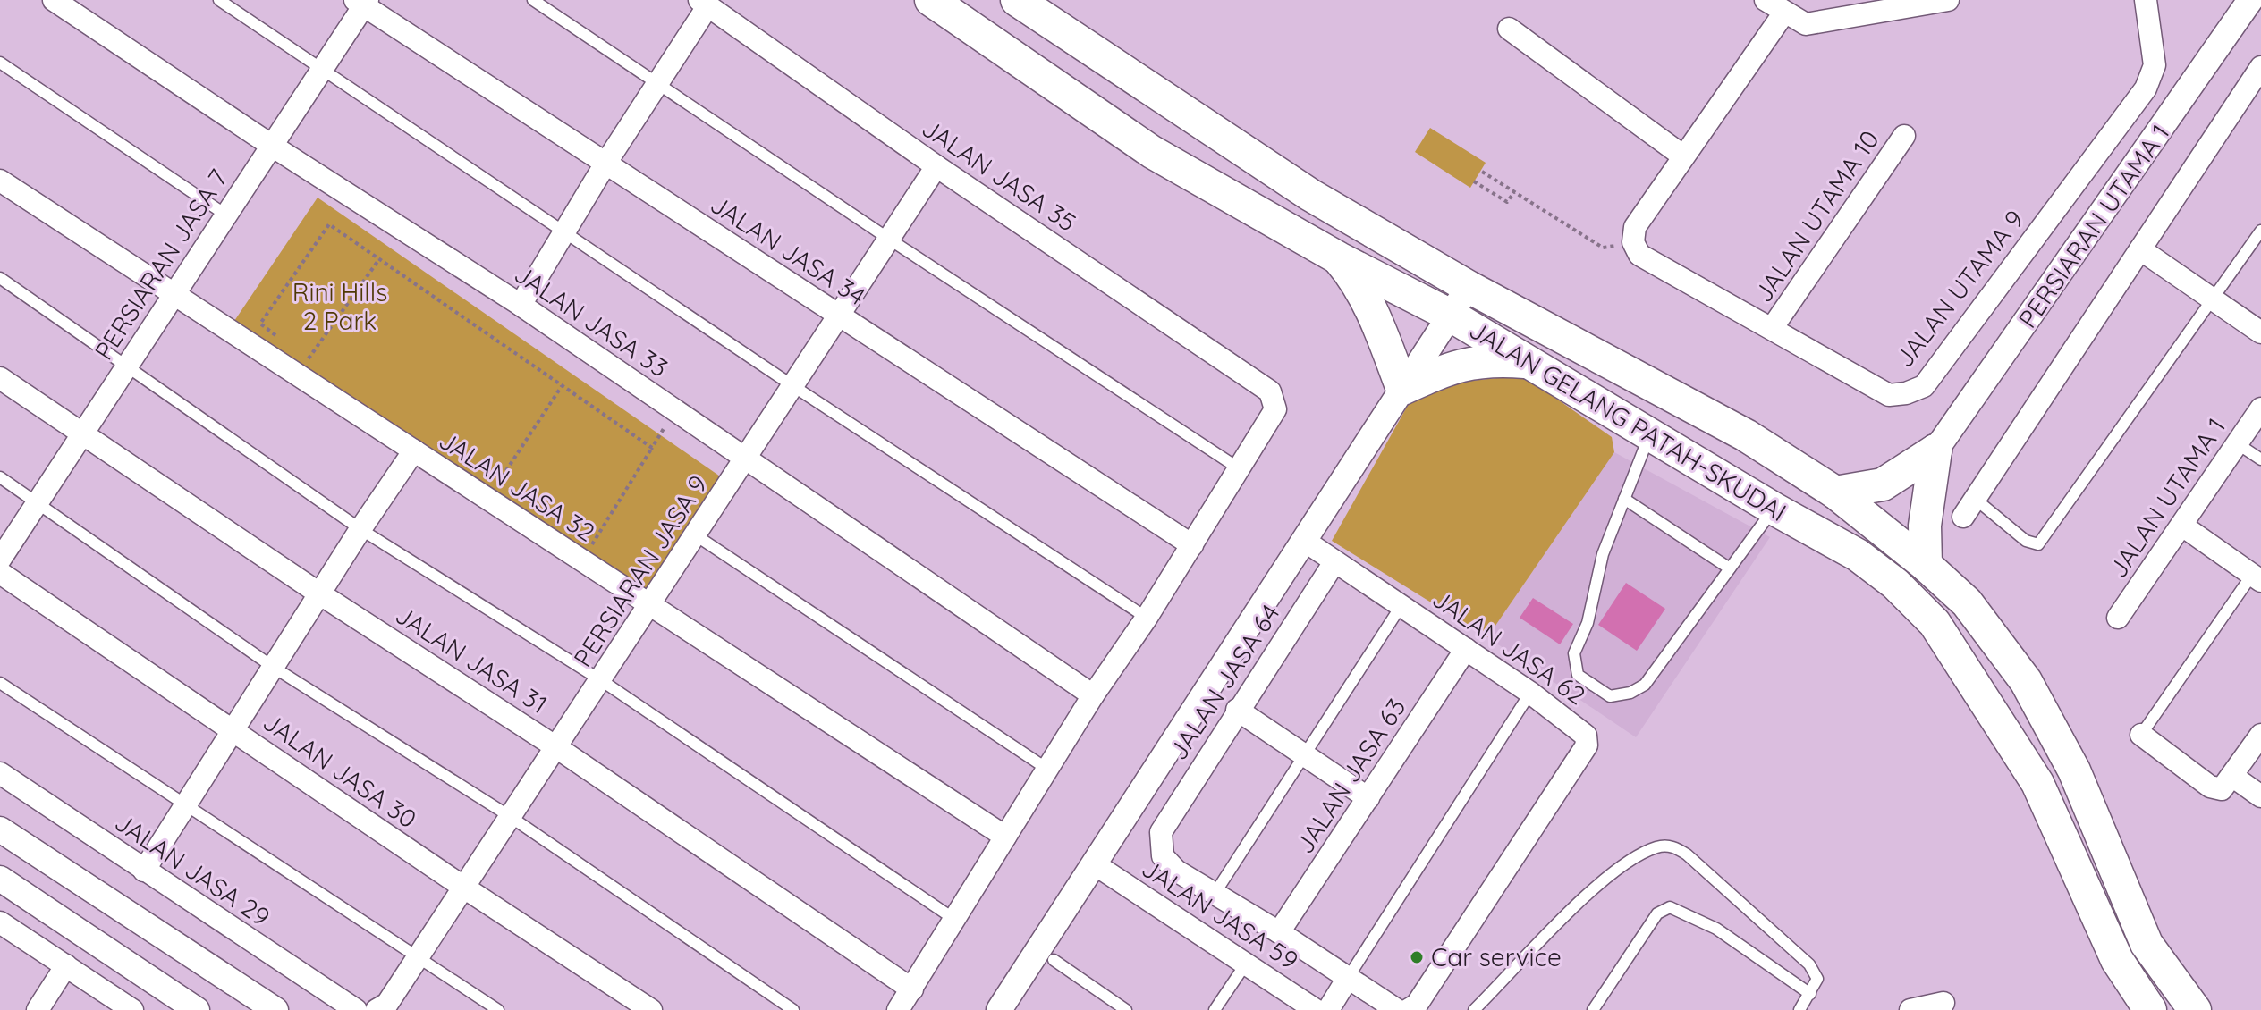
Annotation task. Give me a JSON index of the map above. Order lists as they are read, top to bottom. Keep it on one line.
{"streets":{"main road":["JALAN GELANG PATAH-SKUDAI"],"street":["JALAN JASA 35","JALAN UTAMA 10","PERSIARAN UTAMA 1","JALAN JASA 34","PERSIARAN JASA 7","JALAN UTAMA 9","JALAN JASA 33","JALAN JASA 32","JALAN UTAMA 1","PERSIARAN JASA 9","JALAN JASA 62","JALAN JASA 31","JALAN JASA 64","JALAN JASA 30","JALAN JASA 63","JALAN JASA 29","JALAN JASA 59"]},"crossings":[["JALAN JASA 35","PERSIARAN JASA 9"],["JALAN UTAMA 10","JALAN UTAMA 9"],["JALAN JASA 34","PERSIARAN JASA 7"],["JALAN JASA 34","PERSIARAN JASA 9"],["PERSIARAN JASA 7","JALAN JASA 33"],["PERSIARAN JASA 7","JALAN JASA 32"],["PERSIARAN JASA 7","JALAN JASA 31"],["JALAN JASA 33","PERSIARAN JASA 9"],["JALAN JASA 32","PERSIARAN JASA 9"],["PERSIARAN JASA 9","JALAN JASA 31"],["PERSIARAN JASA 9","JALAN JASA 30"],["JALAN JASA 62","JALAN JASA 64"],["JALAN JASA 62","JALAN JASA 63"]],"parks":["Rini Hills 2 Park"],"places":["Car service"]}
